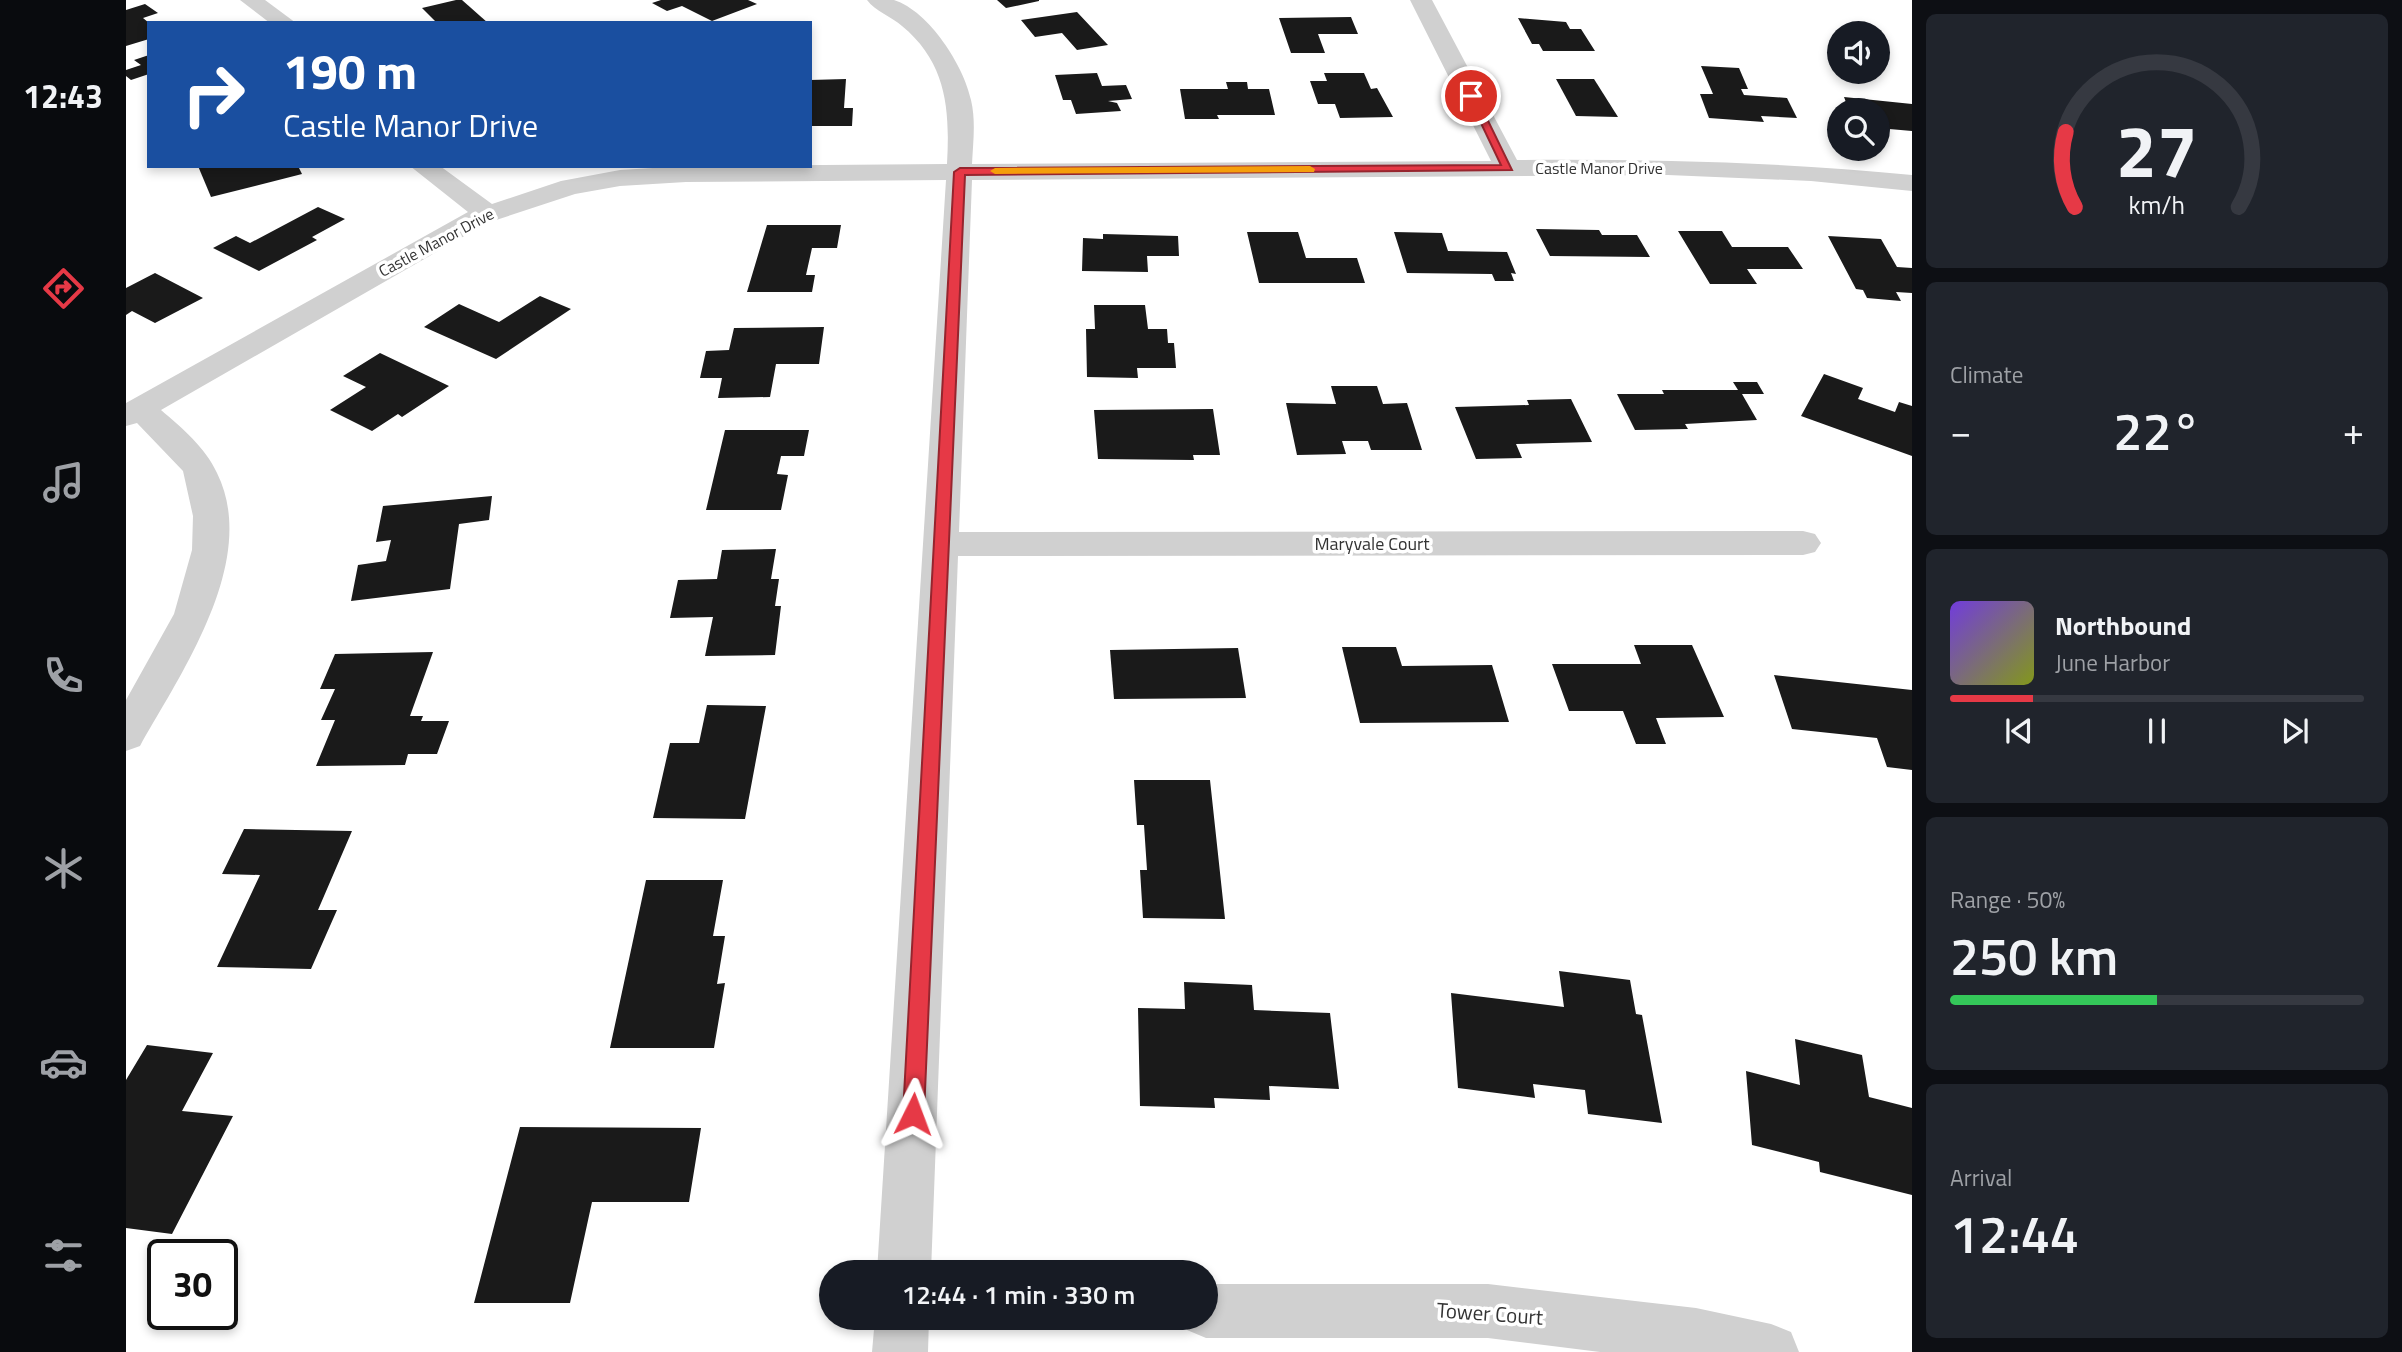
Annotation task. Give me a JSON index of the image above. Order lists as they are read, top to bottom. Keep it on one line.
{"streets":{"street":["Castle Manor Drive","Maryvale Court","Tower Court"]},"page":{"tabs":"12:43","turn":["190 m","Castle Manor Drive"],"tile":["Climate",["Range · 50%","250 km"],["Arrival","12:44"]],"heat":["−","22°","+"],"song":["Northbound","June Harbor"],"limit":"30","trip":"12:44 · 1 min · 330 m","gauge":["27","km/h"]}}
